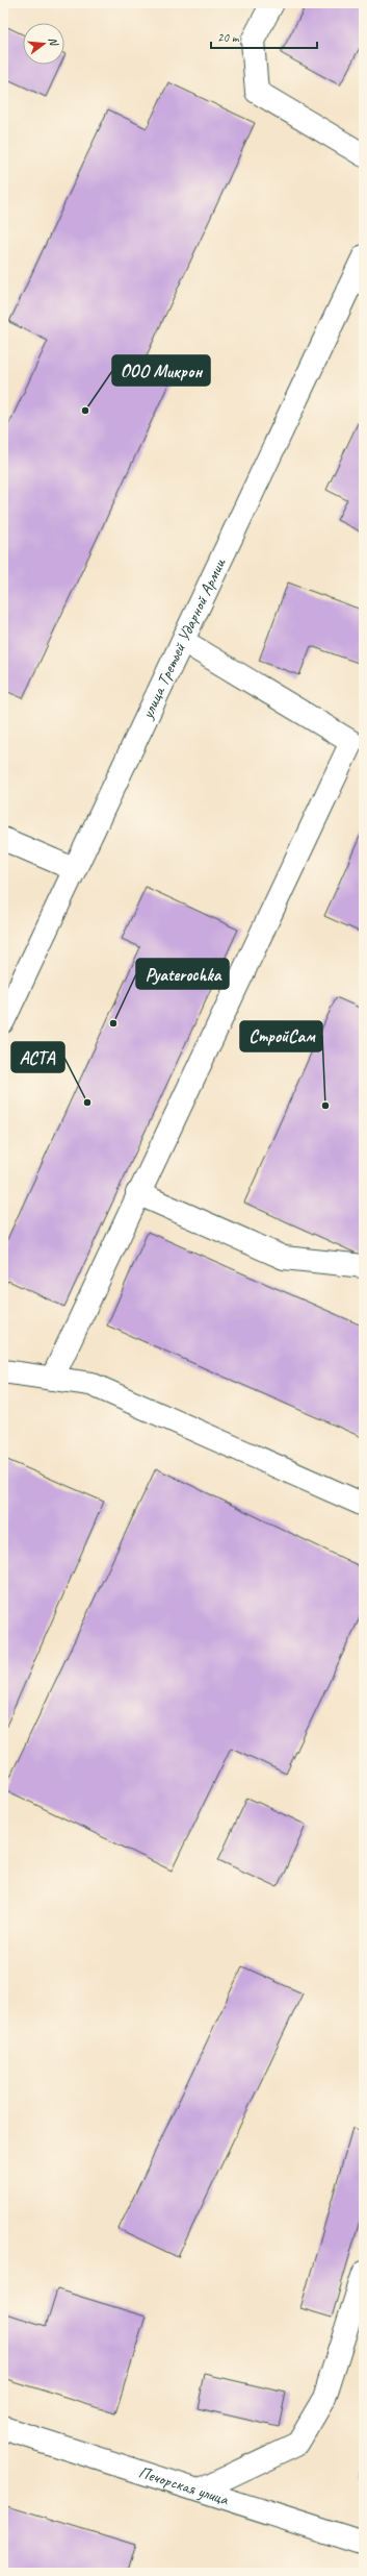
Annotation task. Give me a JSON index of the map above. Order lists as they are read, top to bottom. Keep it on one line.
{"streets":{"main road":["улица Третьей Ударной Армии","Печорская улица"]},"places":["ООО Микрон","Pyaterochka","АСТА","СтройСам"],"scale_bar":"20 m","north":"right"}
